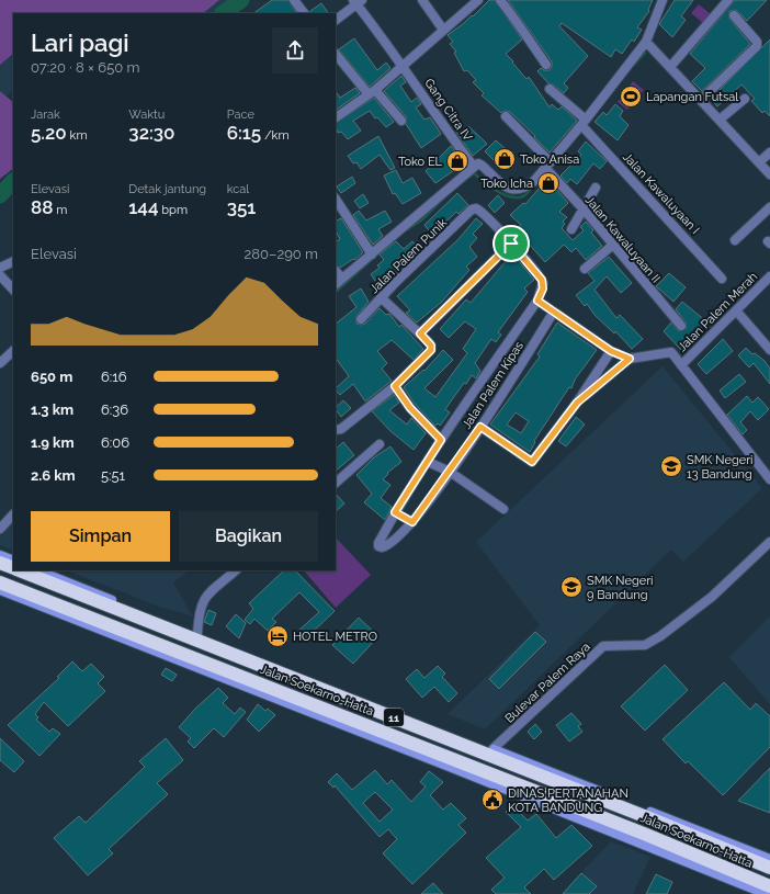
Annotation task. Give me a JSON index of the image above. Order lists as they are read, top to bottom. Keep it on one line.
{"streets":{"highway":["Jalan Soekarno-Hatta","11"],"street":["Gang Citra IV","Jalan Kawaluyaan I","Jalan Kawaluyaan II","Jalan Palem Punik","Jalan Palem Merah","Jalan Palem Kipas","Bulevar Palem Raya"]},"crossings":[["Bulevar Palem Raya","Jalan Soekarno-Hatta"]],"places":{"sports":["Lapangan Futsal"],"shop":["Toko Anisa","Toko EL","Toko Icha"],"school or university":["SMK Negeri 13 Bandung","SMK Negeri 9 Bandung"],"hotel":["HOTEL METRO"],"public building":["DINAS PERTANAHAN KOTA BANDUNG"]},"page":{"heading":["Lari pagi","07:20 · 8 × 650 m"],"stats":[["Jarak","5.20 km"],["Waktu","32:30"],["Pace","6:15 /km"],["Elevasi","88 m"],["Detak jantung","144 bpm"],["kcal","351"]],"chart":["Elevasi","280–290 m"],"list":[{"name":"650 m","note":"6:16"},{"name":"1.3 km","note":"6:36"},{"name":"1.9 km","note":"6:06"},{"name":"2.6 km","note":"5:51"}],"buttons":["Simpan","Bagikan"]}}
